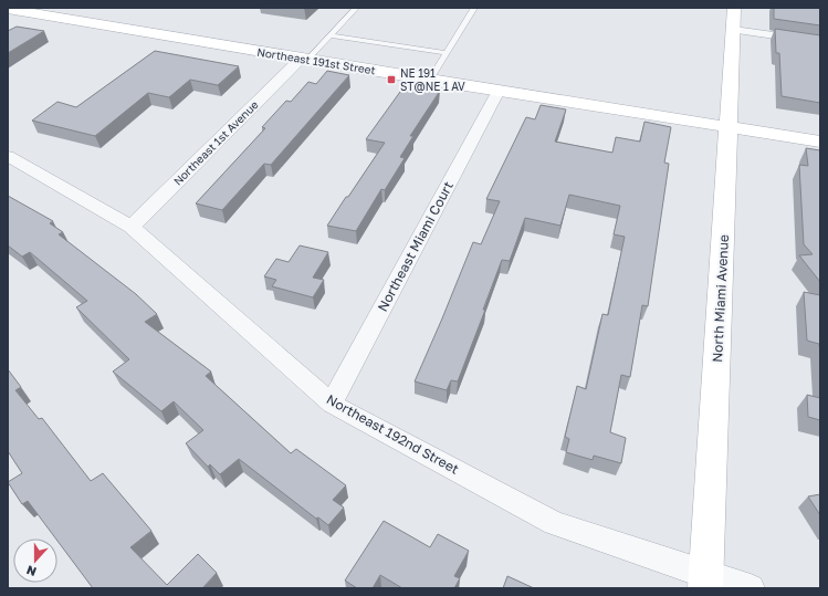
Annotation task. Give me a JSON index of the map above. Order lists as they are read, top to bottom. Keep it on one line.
{"streets":{"street":["Northeast 191st Street","Northeast 1st Avenue","Northeast Miami Court","North Miami Avenue","Northeast 192nd Street"]},"crossings":[["Northeast 191st Street","Northeast 1st Avenue"],["Northeast 191st Street","Northeast Miami Court"],["Northeast 191st Street","North Miami Avenue"],["Northeast 1st Avenue","Northeast 192nd Street"],["Northeast Miami Court","Northeast 192nd Street"],["North Miami Avenue","Northeast 192nd Street"]],"places":{"transit":["NE 191 ST@NE 1 AV"]},"north":"bottom"}
